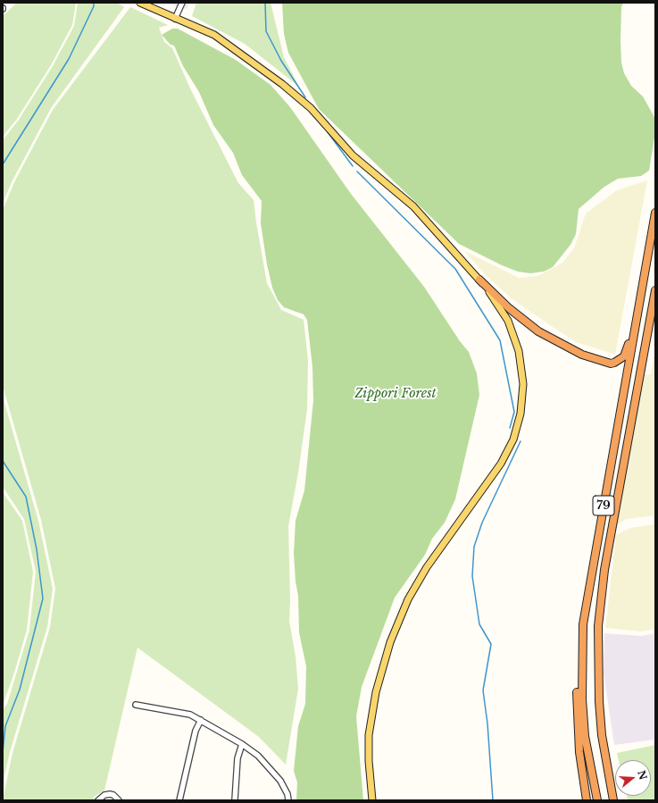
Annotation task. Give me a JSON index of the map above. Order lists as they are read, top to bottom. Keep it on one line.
{"streets":{"highway":["79"]},"parks":["Zippori Forest"],"north":"right"}
